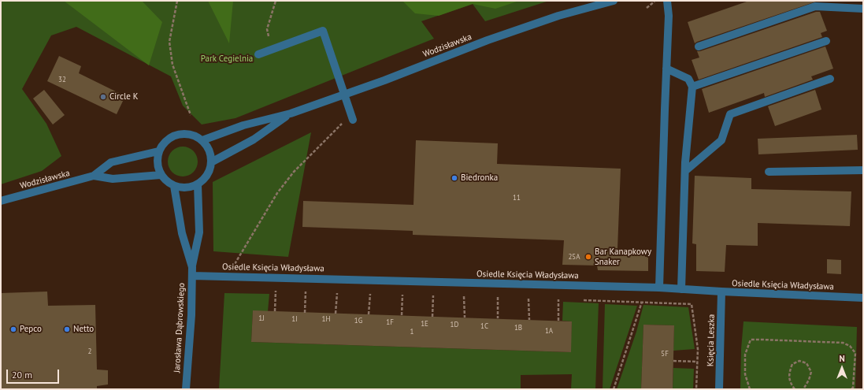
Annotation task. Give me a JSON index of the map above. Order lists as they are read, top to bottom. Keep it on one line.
{"streets":{"street":["Wodzisławska","Osiedle Księcia Władysława","Jarosława Dąbrowskiego","Księcia Leszka"]},"crossings":[["Wodzisławska","Jarosława Dąbrowskiego"],["Osiedle Księcia Władysława","Jarosława Dąbrowskiego"],["Osiedle Księcia Władysława","Księcia Leszka"]],"parks":["Park Cegielnia"],"places":["Circle K","Biedronka","Bar Kanapkowy Snaker","Pepco","Netto"],"house_numbers":["32","11","25A","1J","1I","1H","1G","1F","1E","1D","1C","1B","1A","1","2","5F"],"scale_bar":"20 m","north":"top"}
